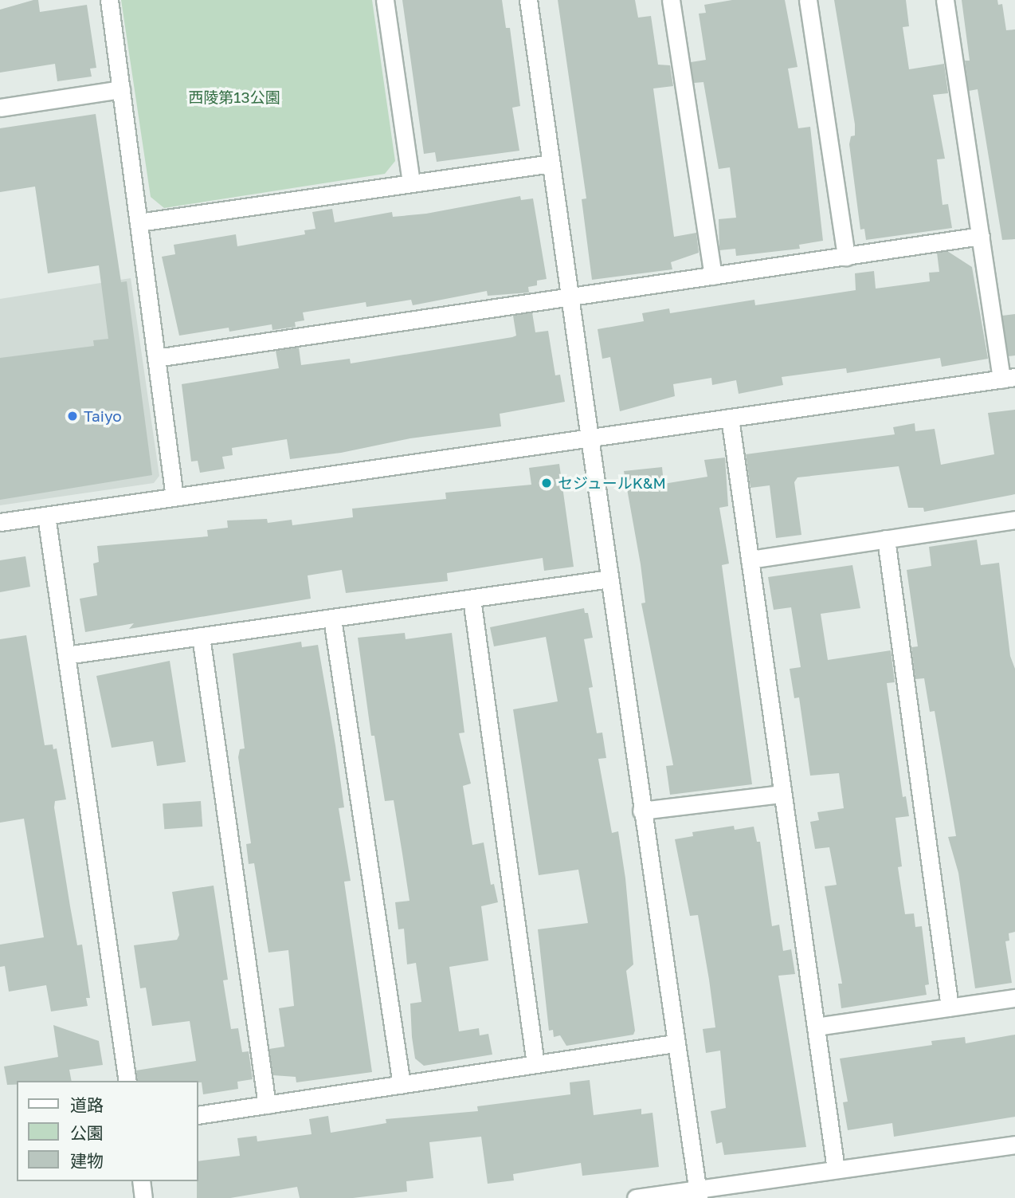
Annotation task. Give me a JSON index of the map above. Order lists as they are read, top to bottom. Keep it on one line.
{"parks":["西陵第13公園"],"places":["Taiyo","セジュールK&M"],"legend":["道路","公園","建物"]}
